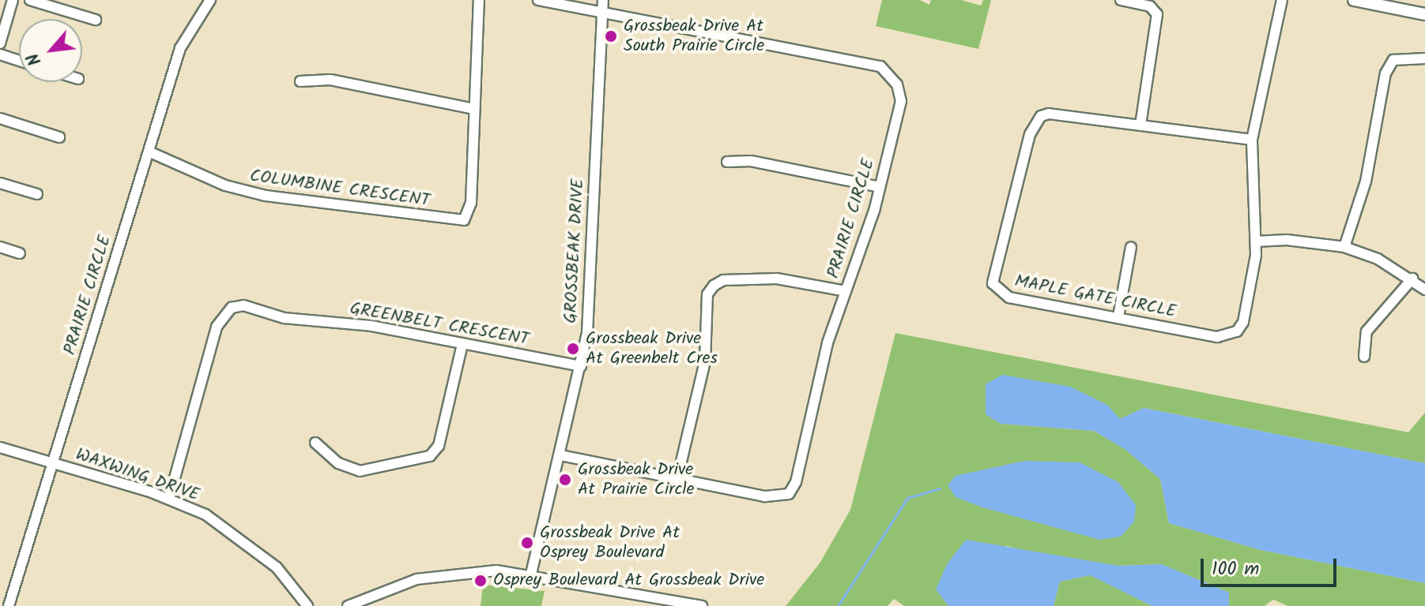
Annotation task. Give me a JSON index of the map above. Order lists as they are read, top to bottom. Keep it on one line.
{"streets":{"street":["COLUMBINE CRESCENT","PRAIRIE CIRCLE","GROSSBEAK DRIVE","MAPLE GATE CIRCLE","GREENBELT CRESCENT","WAXWING DRIVE"]},"crossings":[["COLUMBINE CRESCENT","PRAIRIE CIRCLE"],["PRAIRIE CIRCLE","GROSSBEAK DRIVE"],["PRAIRIE CIRCLE","WAXWING DRIVE"],["GROSSBEAK DRIVE","GREENBELT CRESCENT"],["GREENBELT CRESCENT","WAXWING DRIVE"]],"places":["Grossbeak Drive At South Prairie Circle","Grossbeak Drive At Greenbelt Cres","Grossbeak Drive At Prairie Circle","Grossbeak Drive At Osprey Boulevard","Osprey Boulevard At Grossbeak Drive"],"scale_bar":"100 m","north":"bottom left"}
